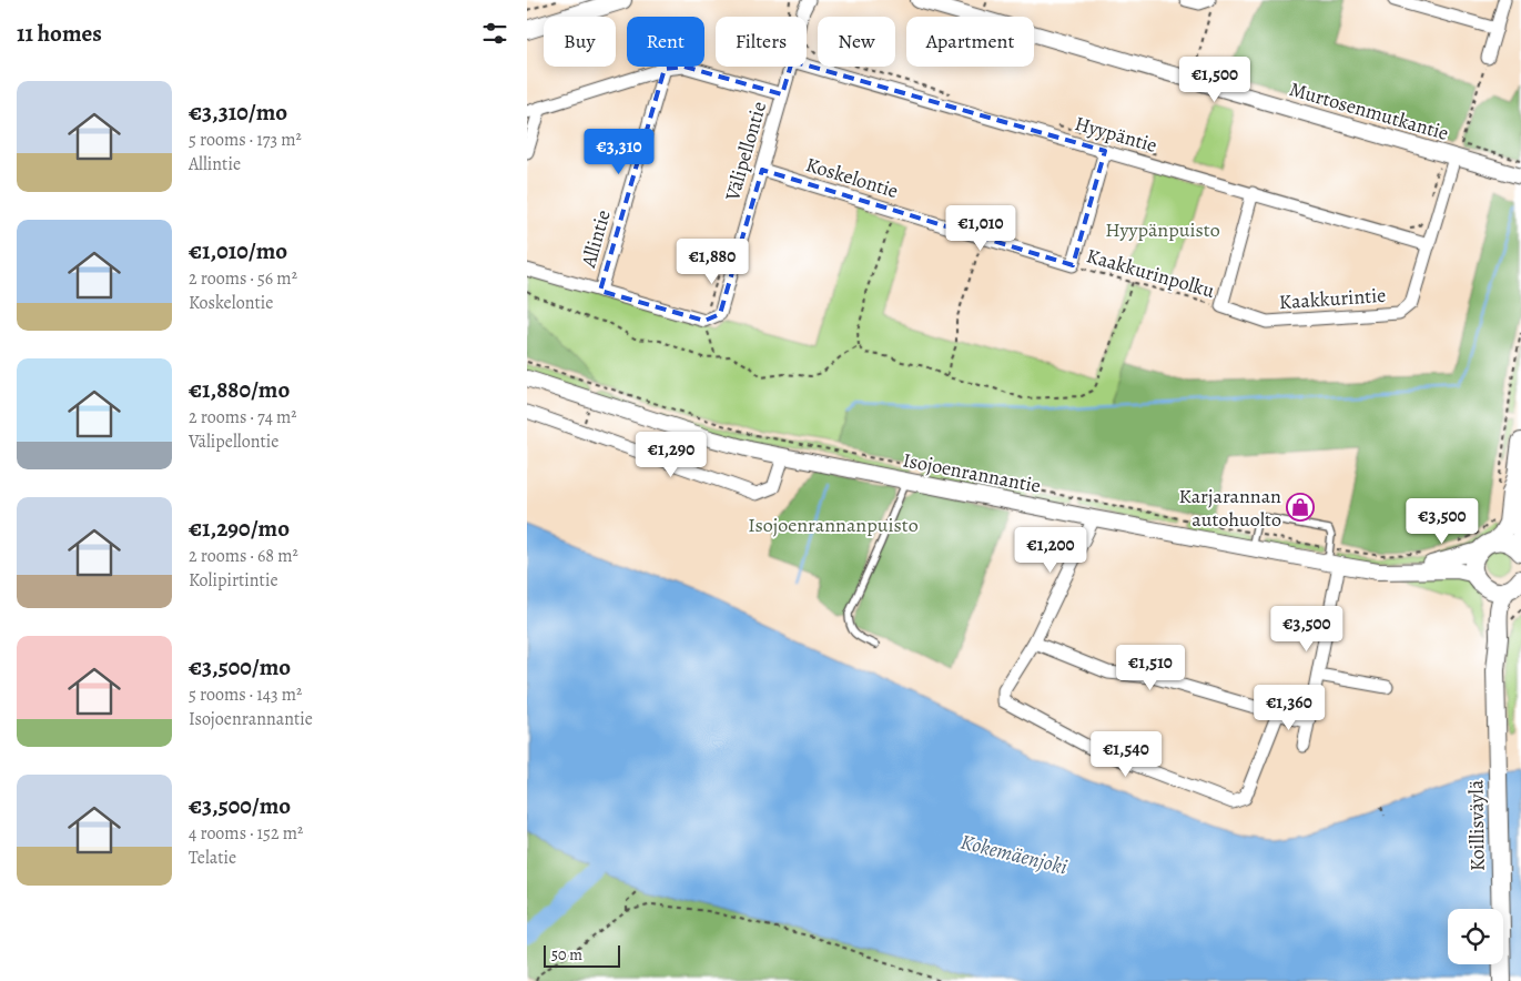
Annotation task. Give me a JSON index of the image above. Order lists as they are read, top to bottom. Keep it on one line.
{"streets":{"main road":["Koillisväylä"],"street":["Murtosenmutkantie","Hyypäntie","Välipellontie","Koskelontie","Allintie","Kaakkurintie","Isojoenrannantie"],"path":["Kaakkurinpolku"]},"crossings":[["Murtosenmutkantie","Kaakkurintie"],["Hyypäntie","Kaakkurintie"],["Välipellontie","Koskelontie"],["Välipellontie","Allintie"],["Koskelontie","Kaakkurinpolku"],["Kaakkurinpolku","Kaakkurintie"],["Isojoenrannantie","Koillisväylä"]],"water":["Kokemäenjoki"],"parks":["Hyypänpuisto","Isojoenrannanpuisto"],"places":{"shop":["Karjarannan autohuolto"]},"scale_bar":"50 m","page":{"heading":"11 homes","chip":["Buy","Rent","Filters","New","Apartment"],"price":["€1,500","€3,310","€1,010","€1,880","€1,290","€3,500","€1,200","€3,500","€1,510","€1,360","€1,540"],"list":[{"name":"€3,310/mo","note":"5 rooms · 173 m² · Allintie"},{"name":"€1,010/mo","note":"2 rooms · 56 m² · Koskelontie"},{"name":"€1,880/mo","note":"2 rooms · 74 m² · Välipellontie"},{"name":"€1,290/mo","note":"2 rooms · 68 m² · Kolipirtintie"},{"name":"€3,500/mo","note":"5 rooms · 143 m² · Isojoenrannantie"},{"name":"€3,500/mo","note":"4 rooms · 152 m² · Telatie"}],"scale":"50 m"}}
